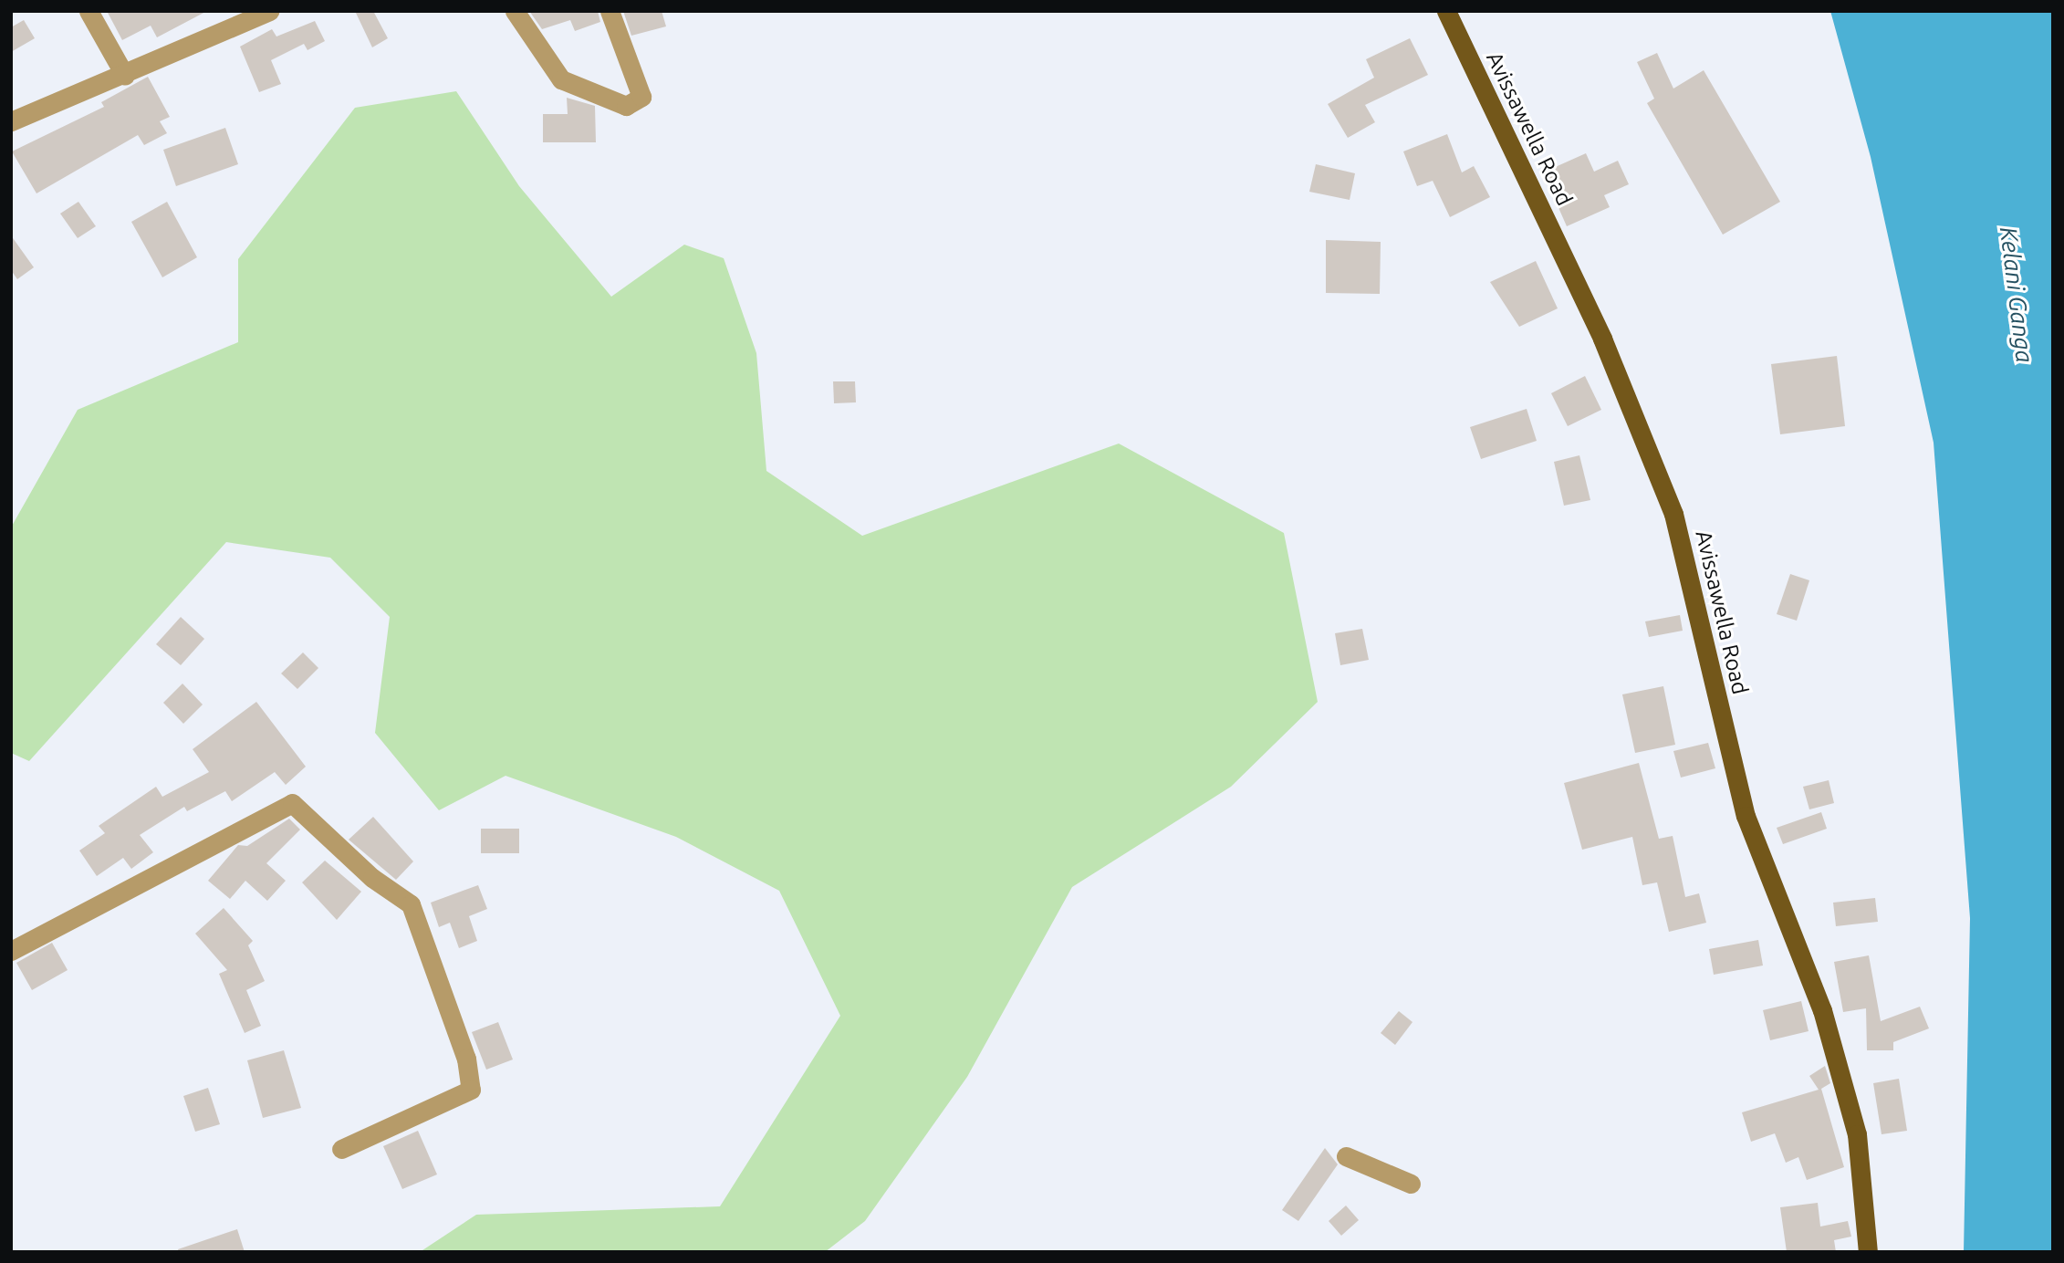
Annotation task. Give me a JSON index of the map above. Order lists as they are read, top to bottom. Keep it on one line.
{"streets":{"main road":["Avissawella Road"]},"water":["Kelani Ganga"]}
